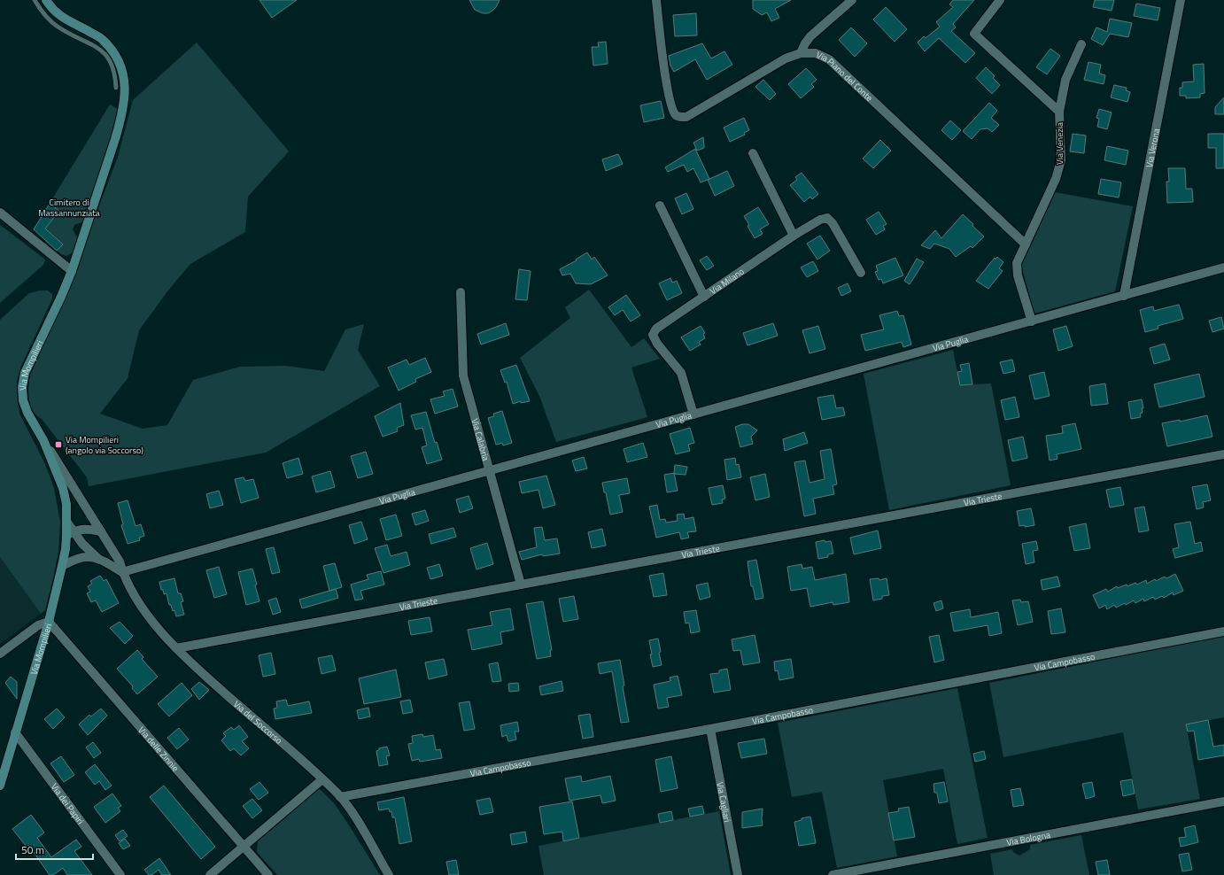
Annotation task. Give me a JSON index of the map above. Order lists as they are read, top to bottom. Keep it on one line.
{"streets":{"street":["Via Piano del Conte","Via Venezia","Via Verona","Via Milano","Via Puglia","Via Mompilieri","Via Calabria","Via Trieste","Via Campobasso","Via del Soccorso","Via delle Zinnie","Via Cagliari","Via dei Papiri","Via Bologna"]},"crossings":[["Via Piano del Conte","Via Venezia"],["Via Venezia","Via Puglia"],["Via Verona","Via Puglia"],["Via Milano","Via Puglia"],["Via Puglia","Via Calabria"],["Via Puglia","Via del Soccorso"],["Via Mompilieri","Via del Soccorso"],["Via Mompilieri","Via delle Zinnie"],["Via Mompilieri","Via dei Papiri"],["Via Calabria","Via Trieste"],["Via Trieste","Via del Soccorso"],["Via Campobasso","Via del Soccorso"],["Via Campobasso","Via Cagliari"]],"parks":["Cimitero di Massannunziata"],"places":{"transit":["Via Mompilieri (angolo via Soccorso)"]},"scale_bar":"50 m"}
